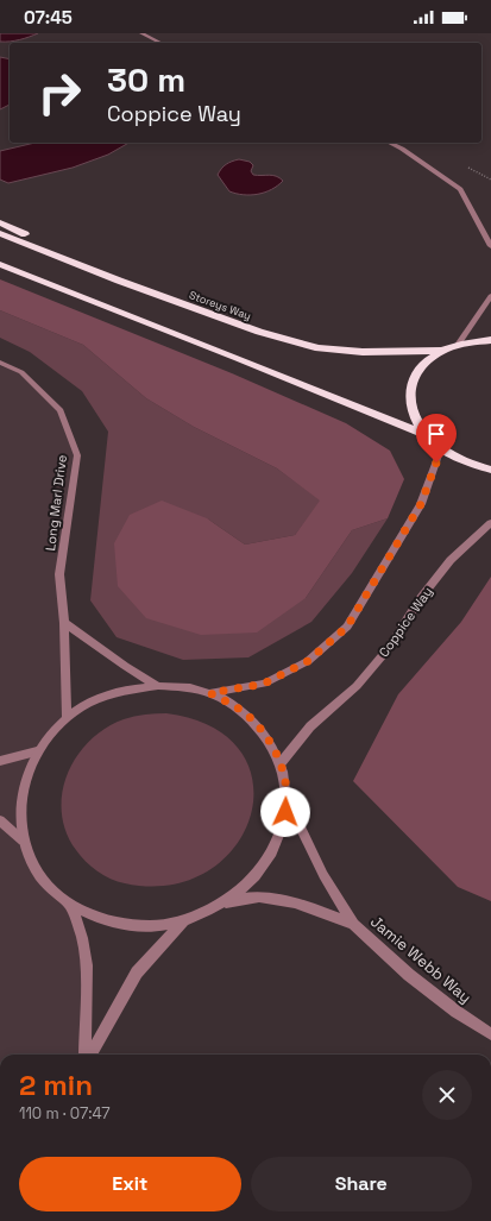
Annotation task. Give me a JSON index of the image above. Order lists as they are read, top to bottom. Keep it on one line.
{"streets":{"highway":["Storeys Way"],"street":["Long Marl Drive","Coppice Way","Jamie Webb Way"]},"page":{"status":"07:45","turn":["30 m","Coppice Way"],"heading":["2 min","110 m · 07:47"],"buttons":["Exit","Share"]}}
